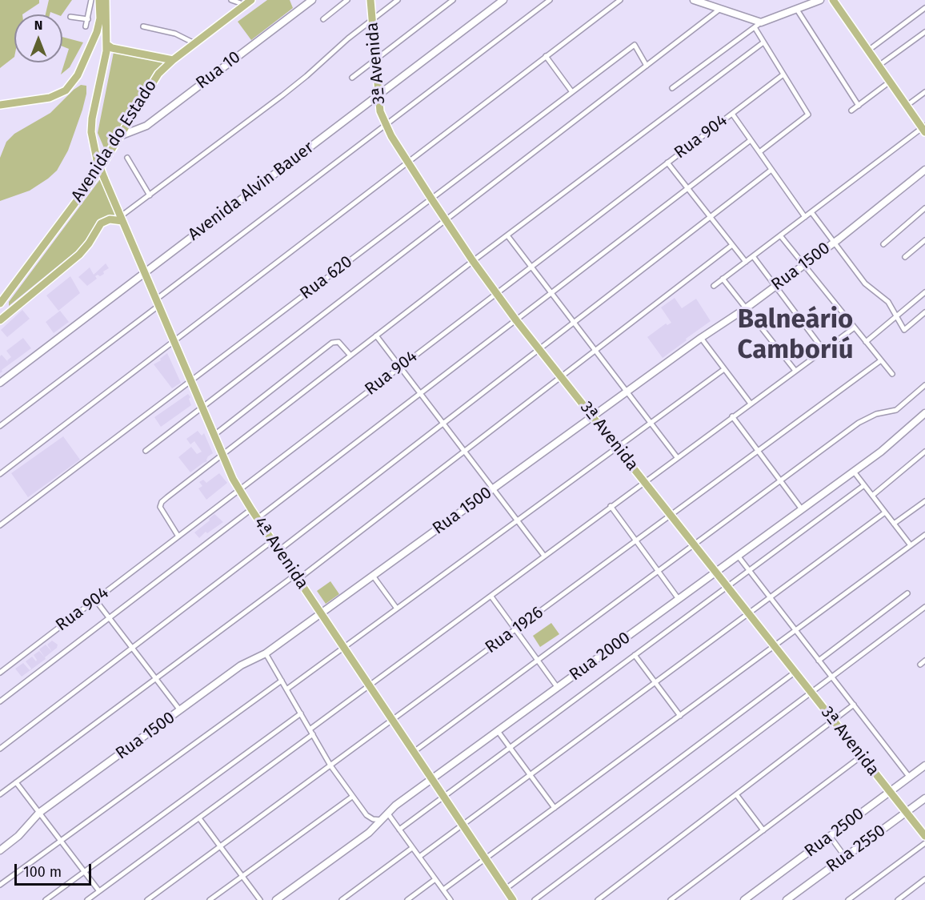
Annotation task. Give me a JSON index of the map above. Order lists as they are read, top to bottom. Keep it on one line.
{"streets":{"main road":["3ª Avenida","Rua 10","Avenida do Estado","Avenida Alvin Bauer","Rua 1500","4ª Avenida","Rua 2000","Rua 2500","Rua 2550"],"street":["Rua 904","Rua 620","Rua 1926"]},"crossings":[["3ª Avenida","Rua 904"],["3ª Avenida","Avenida Alvin Bauer"],["3ª Avenida","Rua 1500"],["3ª Avenida","Rua 620"],["3ª Avenida","Rua 1926"],["3ª Avenida","Rua 2000"],["3ª Avenida","Rua 2500"],["3ª Avenida","Rua 2550"],["Rua 10","Avenida do Estado"],["Rua 904","4ª Avenida"],["Avenida Alvin Bauer","4ª Avenida"],["Rua 1500","4ª Avenida"],["Rua 620","4ª Avenida"],["4ª Avenida","Rua 1926"],["4ª Avenida","Rua 2000"]],"districts":["Balneário Camboriú"],"scale_bar":"100 m","north":"top"}
